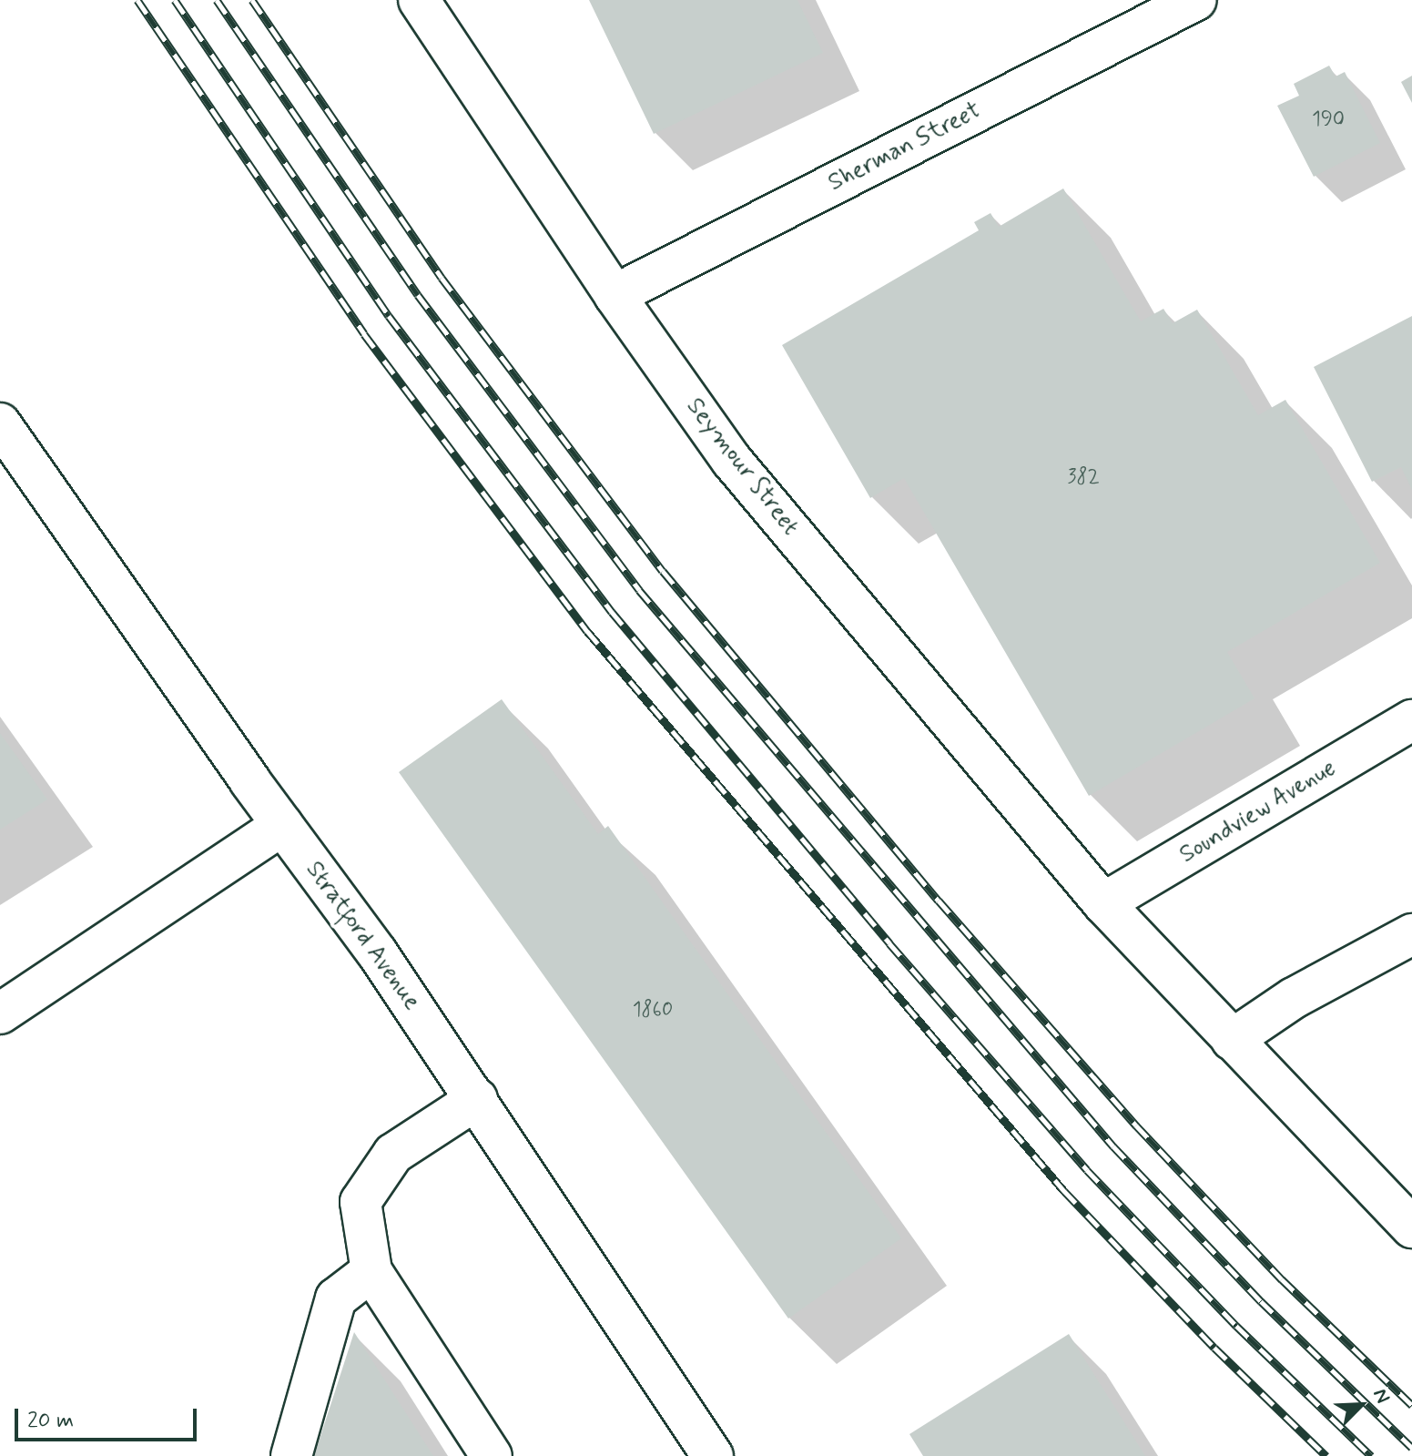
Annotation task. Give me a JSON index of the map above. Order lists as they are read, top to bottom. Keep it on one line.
{"streets":{"street":["Sherman Street","Seymour Street","Soundview Avenue","Stratford Avenue"]},"crossings":[["Sherman Street","Seymour Street"],["Seymour Street","Soundview Avenue"]],"house_numbers":["190","382","1860"],"scale_bar":"20 m","north":"top right"}
